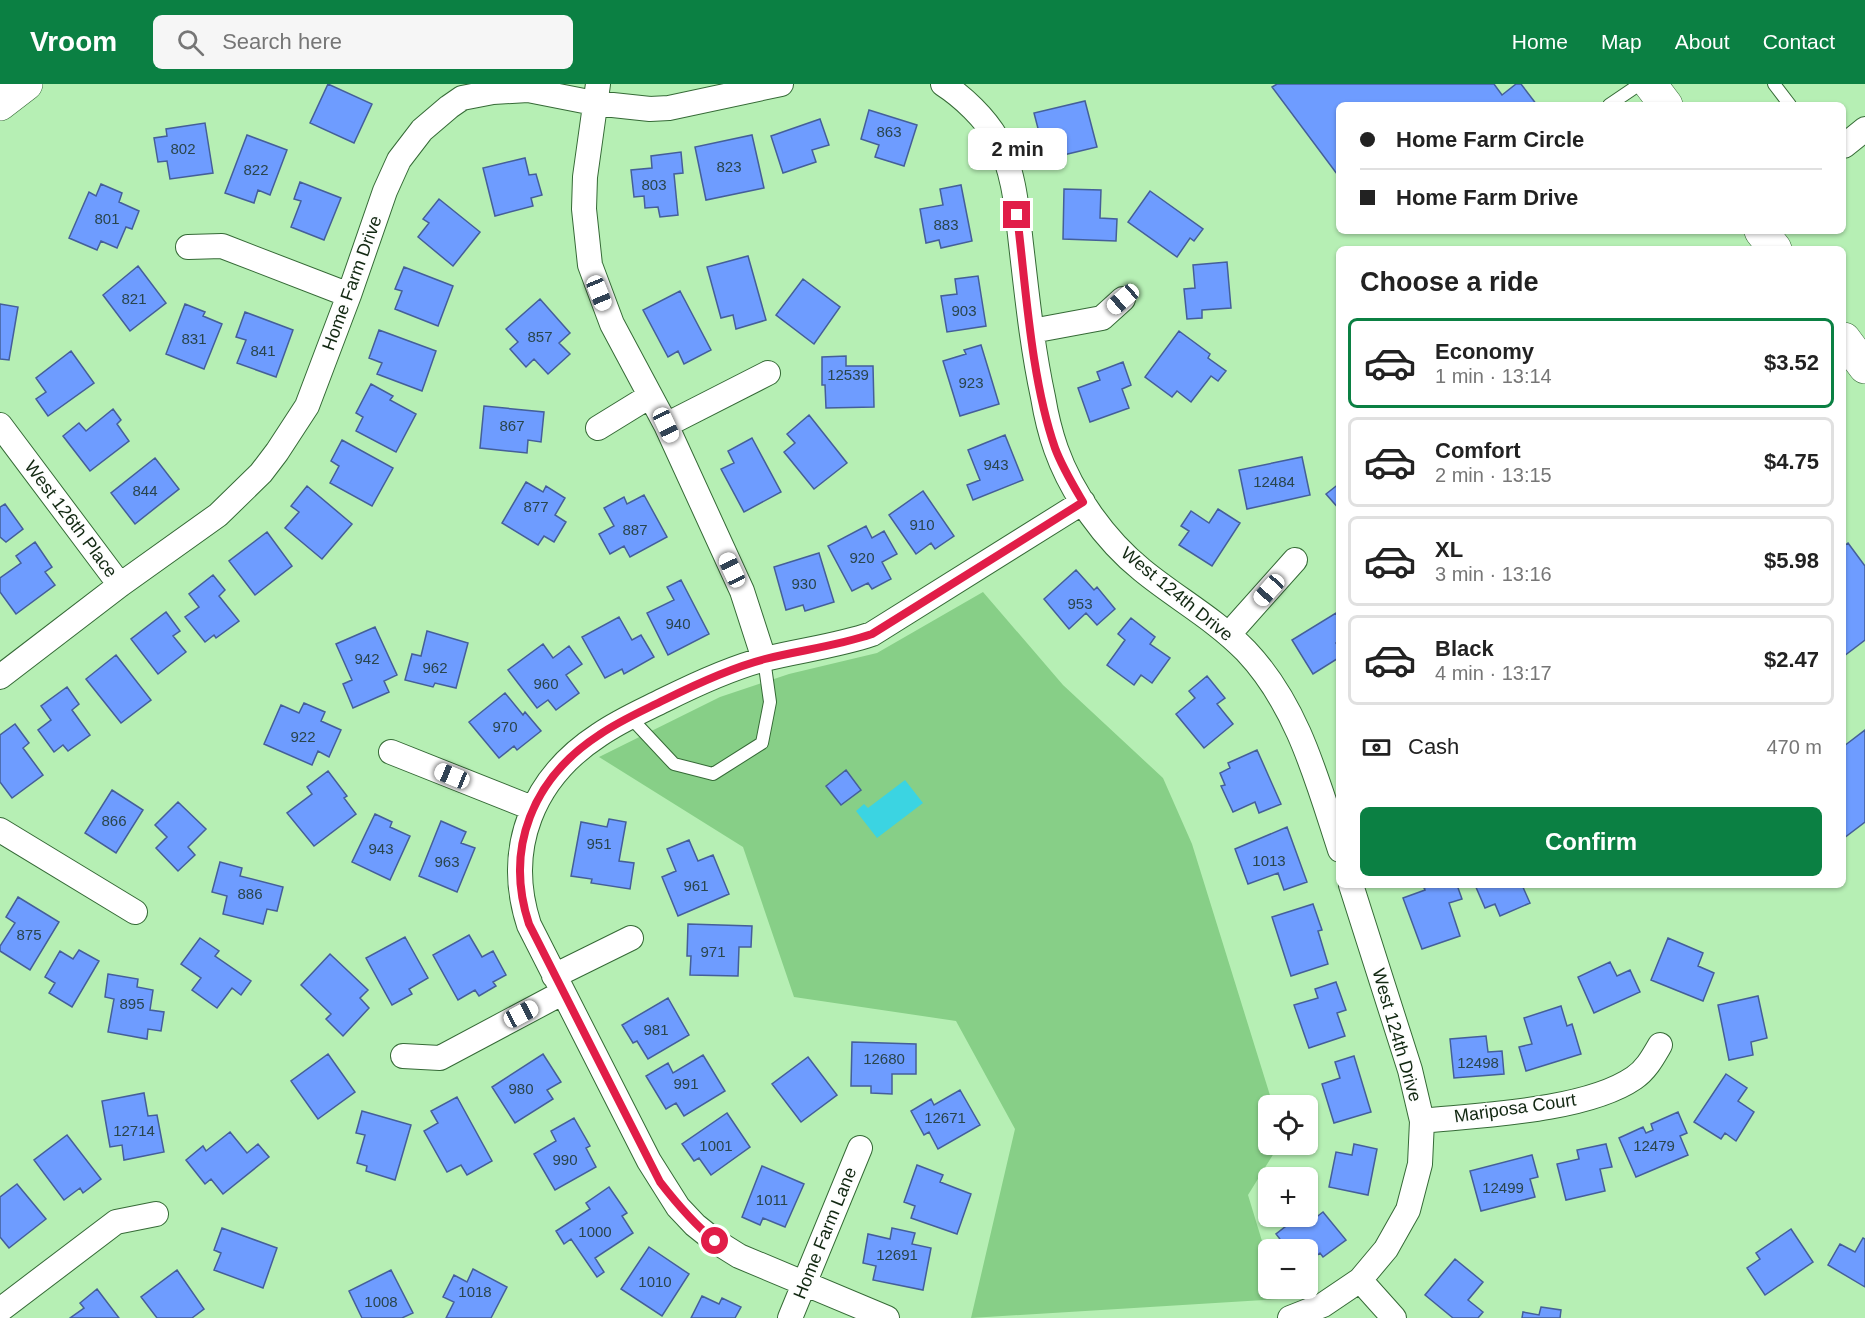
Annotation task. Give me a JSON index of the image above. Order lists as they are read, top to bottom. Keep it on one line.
{"streets":{"street":["Home Farm Drive","West 126th Place","West 124th Drive","Mariposa Court","Home Farm Lane"]},"crossings":[["Home Farm Drive","West 126th Place"],["West 124th Drive","Mariposa Court"]],"house_numbers":["863","802","823","822","803","801","883","821","903","857","831","841","12539","923","867","943","12484","844","877","910","887","920","930","953","940","942","962","960","970","922","866","951","943","1013","963","961","886","875","971","895","981","12680","12498","991","980","12671","12714","1001","12479","990","12499","1011","1000","12691","1010","1018","1008"],"page":{"header":"Vroom","search":"Search here","nav":["Home","Map","About","Contact"],"banner":["Home Farm Circle","Home Farm Drive"],"bubble":"2 min","heading":"Choose a ride","list":[{"name":"Economy","note":"1 min · 13:14","value":"$3.52"},{"name":"Comfort","note":"2 min · 13:15","value":"$4.75"},{"name":"XL","note":"3 min · 13:16","value":"$5.98"},{"name":"Black","note":"4 min · 13:17","value":"$2.47"}],"pay":["Cash","470 m"],"buttons":"Confirm","map_buttons":["+","−"]}}
